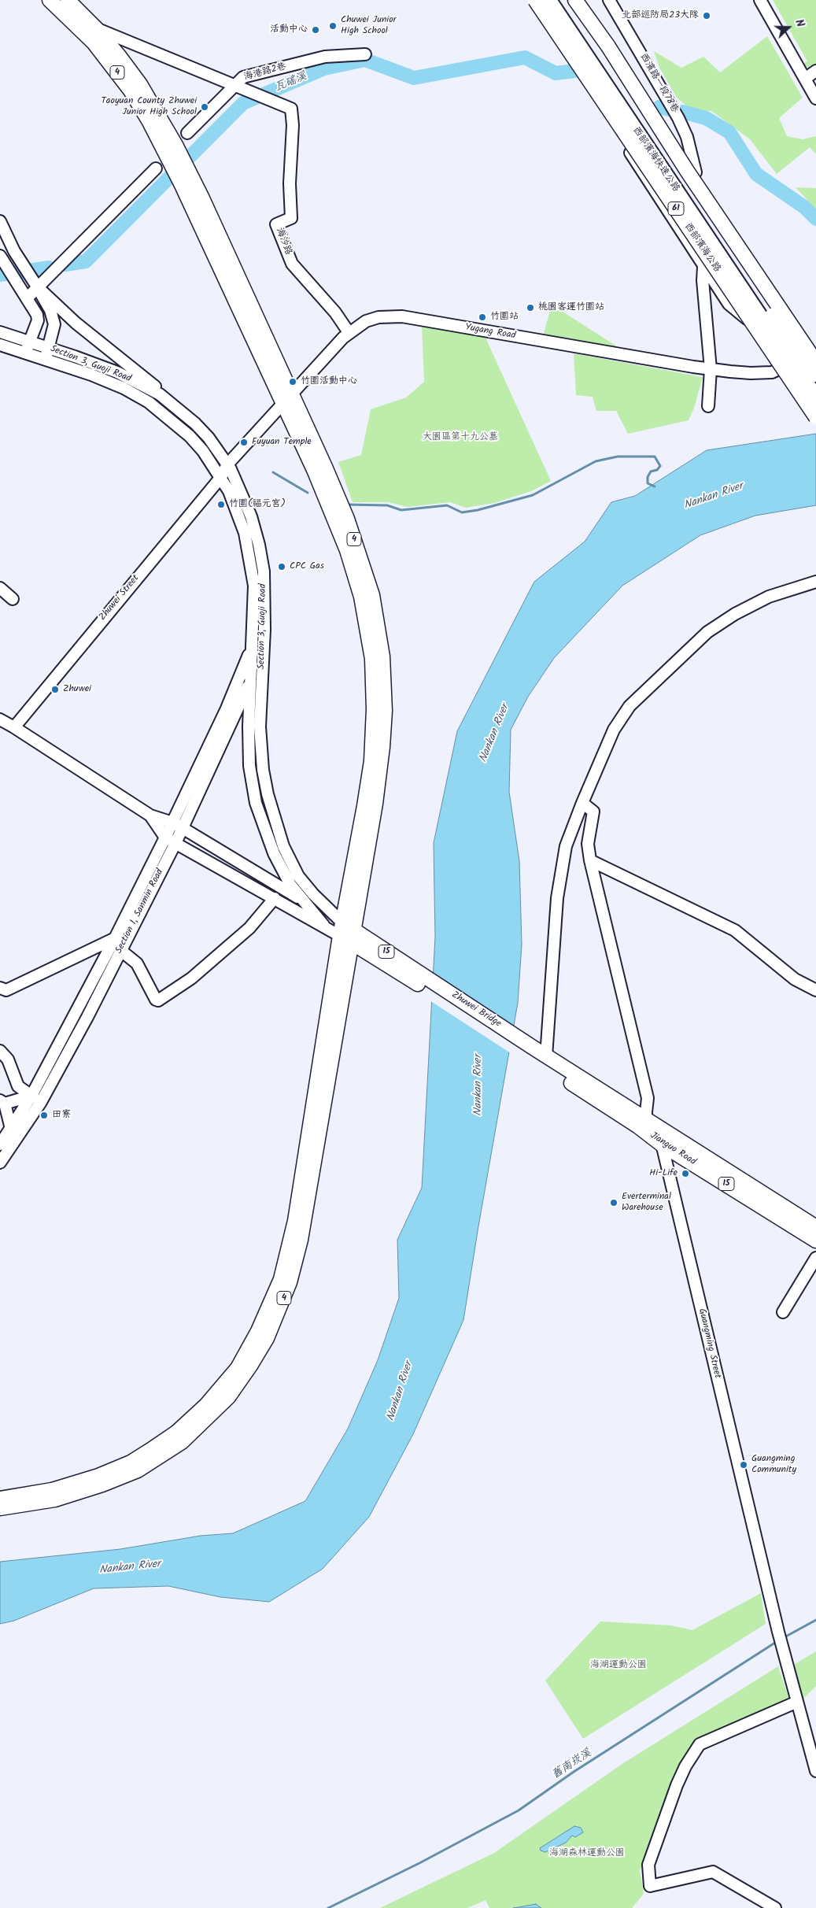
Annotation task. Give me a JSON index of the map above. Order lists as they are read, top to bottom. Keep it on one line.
{"streets":{"highway":["西部濱海快速公路","61"],"main road":["4","西部濱海公路","15","Zhuwei Bridge","Jianguo Road"],"street":["海港路2巷","西濱路一段78巷","海沙路","Yugang Road","Section 3, Guoji Road","Zhuwei Street","Section 1, Sanmin Road","Guangming Street"]},"crossings":[["4","Yugang Road"],["4","Section 3, Guoji Road"],["4","Zhuwei Bridge"],["海港路2巷","海沙路"],["海沙路","Yugang Road"],["Yugang Road","Section 3, Guoji Road"],["Yugang Road","Zhuwei Street"],["Section 3, Guoji Road","Zhuwei Street"],["Section 3, Guoji Road","Section 1, Sanmin Road"],["Section 3, Guoji Road","Zhuwei Bridge"],["Zhuwei Bridge","Jianguo Road"],["Jianguo Road","Guangming Street"]],"water":["瓦磘溪","Nankan River","舊南崁溪"],"parks":["大園區第十九公墓","海湖運動公園","海湖森林運動公園"],"places":["北部巡防局23大隊","Chuwei Junior High School","活動中心","Taoyuan County Zhuwei Junior High School","桃園客運竹圍站","竹圍站","竹圍活動中心","Fuyuan Temple","竹圍(福元宮)","CPC Gas","Zhuwei","田寮","Hi-Life","Everterminal Warehouse","Guangming Community"],"north":"right"}
